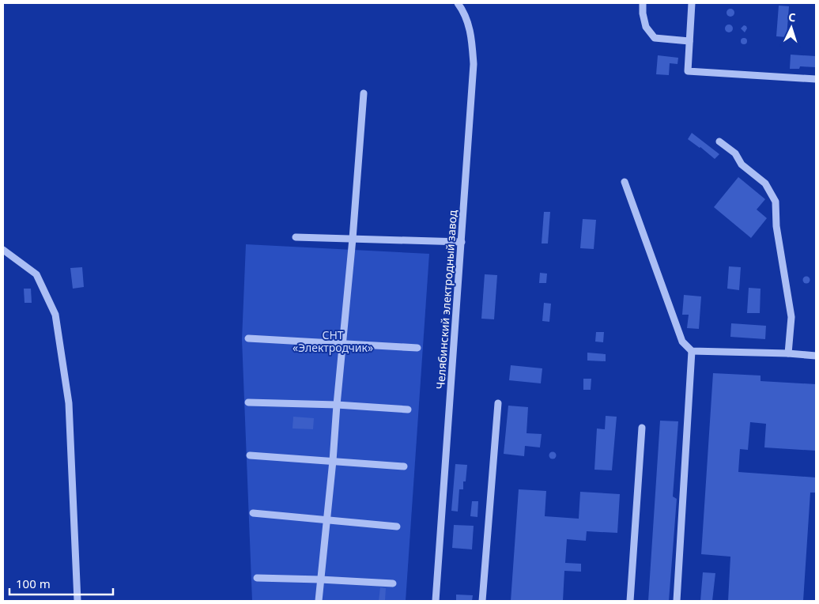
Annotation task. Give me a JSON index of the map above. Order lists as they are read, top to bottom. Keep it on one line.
{"streets":{"street":["Челябинский электродный завод"]},"parks":["СНТ «Электродчик»"],"scale_bar":"100 m","north":"top"}
